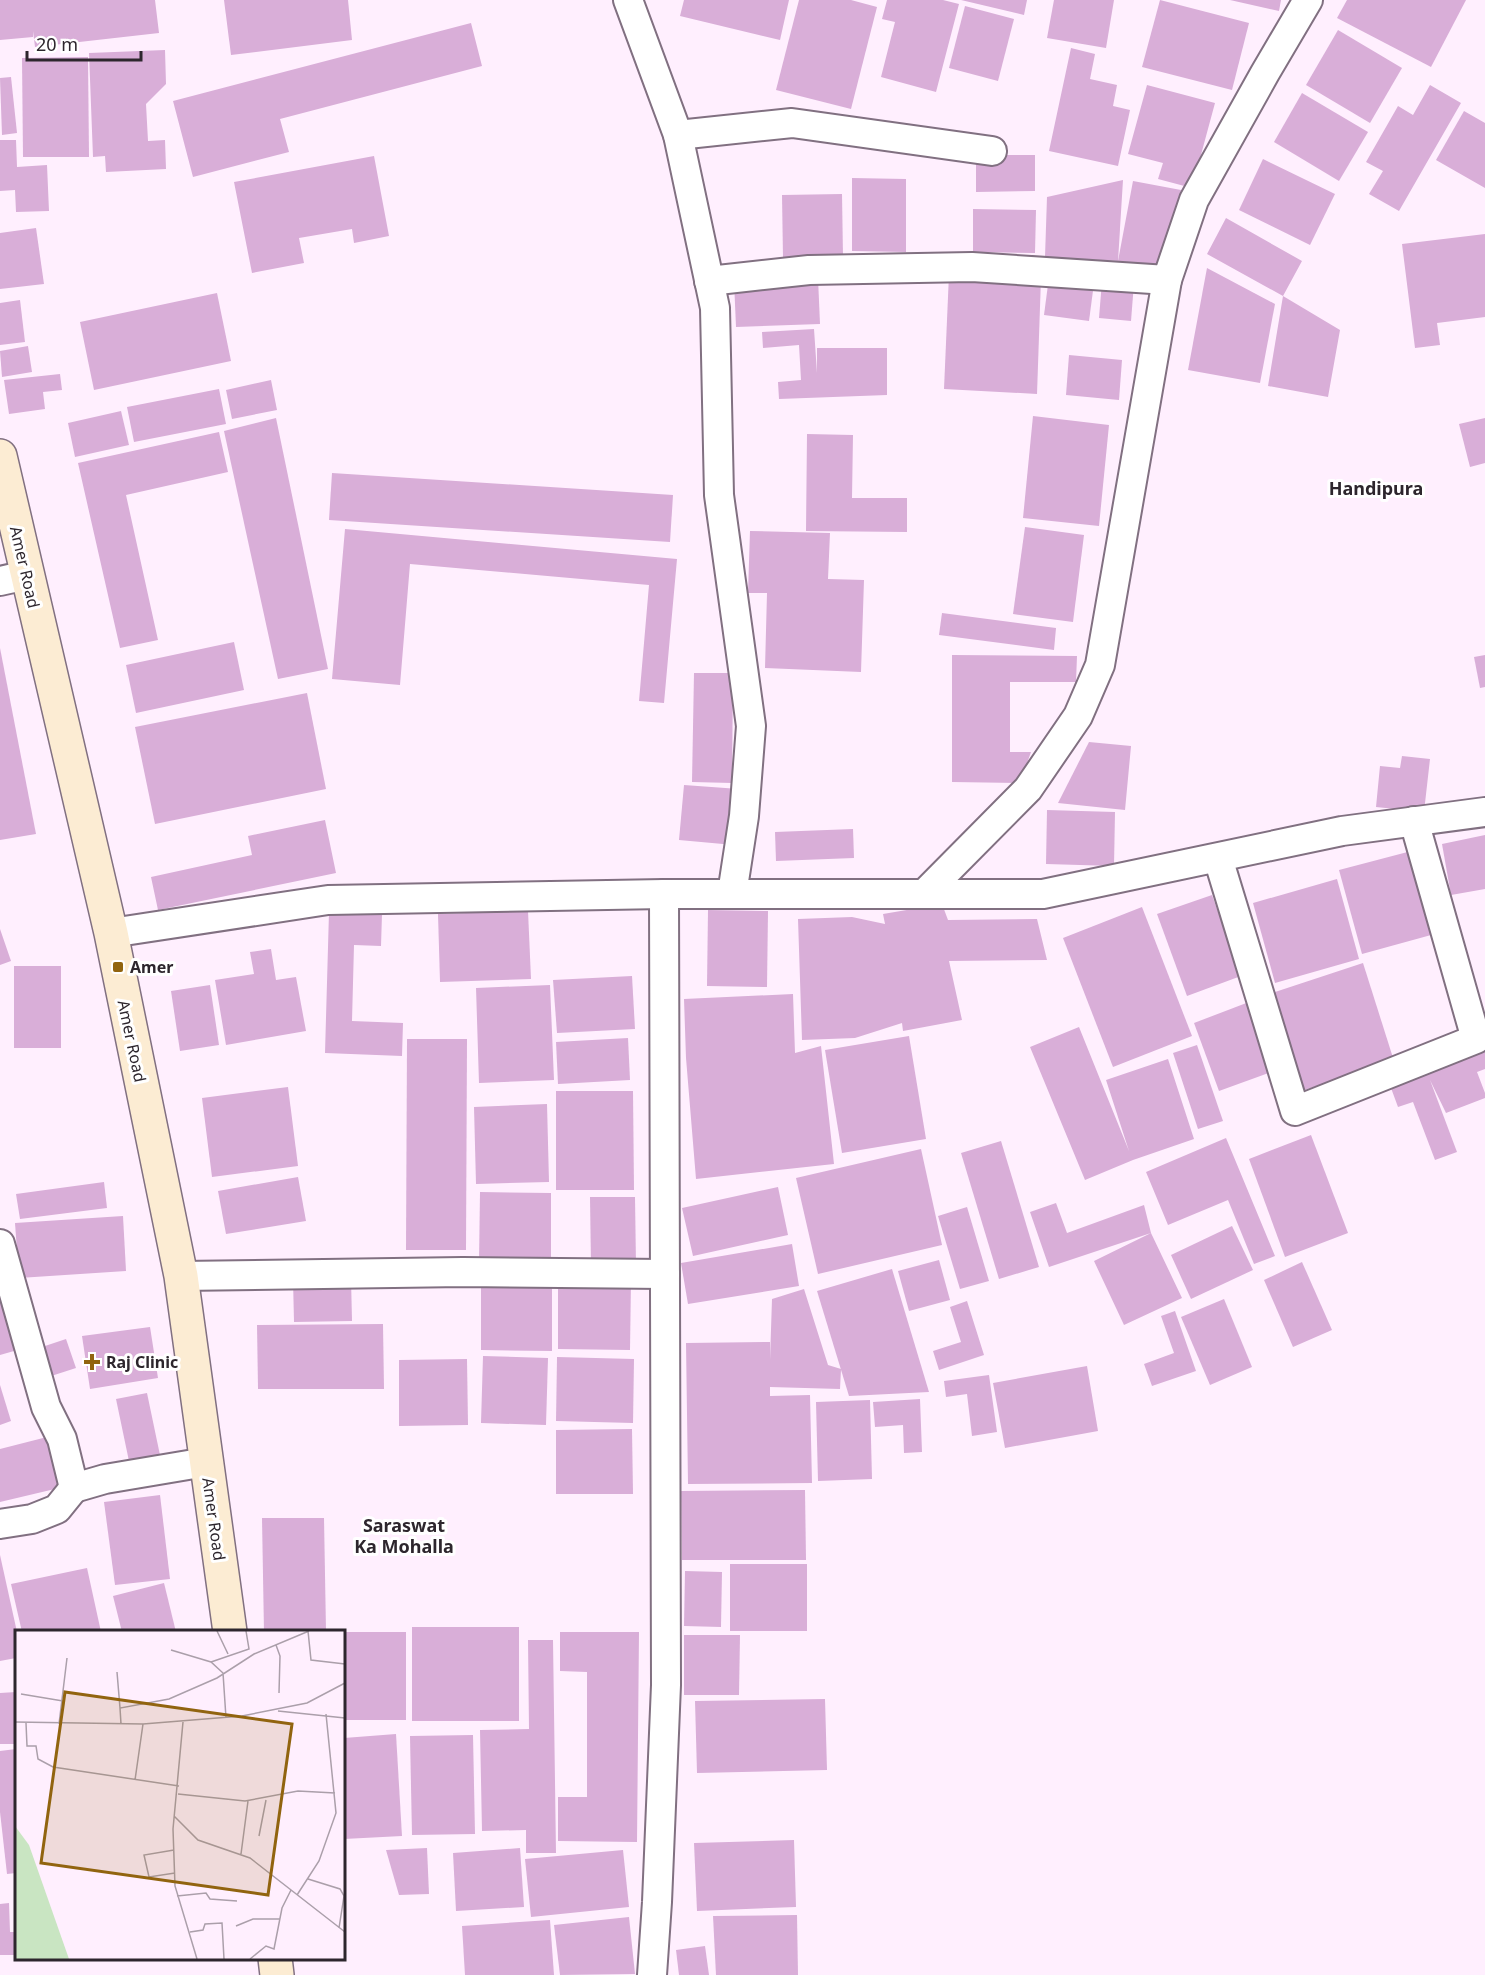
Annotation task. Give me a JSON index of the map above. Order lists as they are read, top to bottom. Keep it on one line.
{"streets":{"main road":["Amer Road"]},"districts":["Handipura","Saraswat Ka Mohalla"],"places":{"transit":["Amer"],"health":["Raj Clinic"]},"scale_bar":"20 m"}
